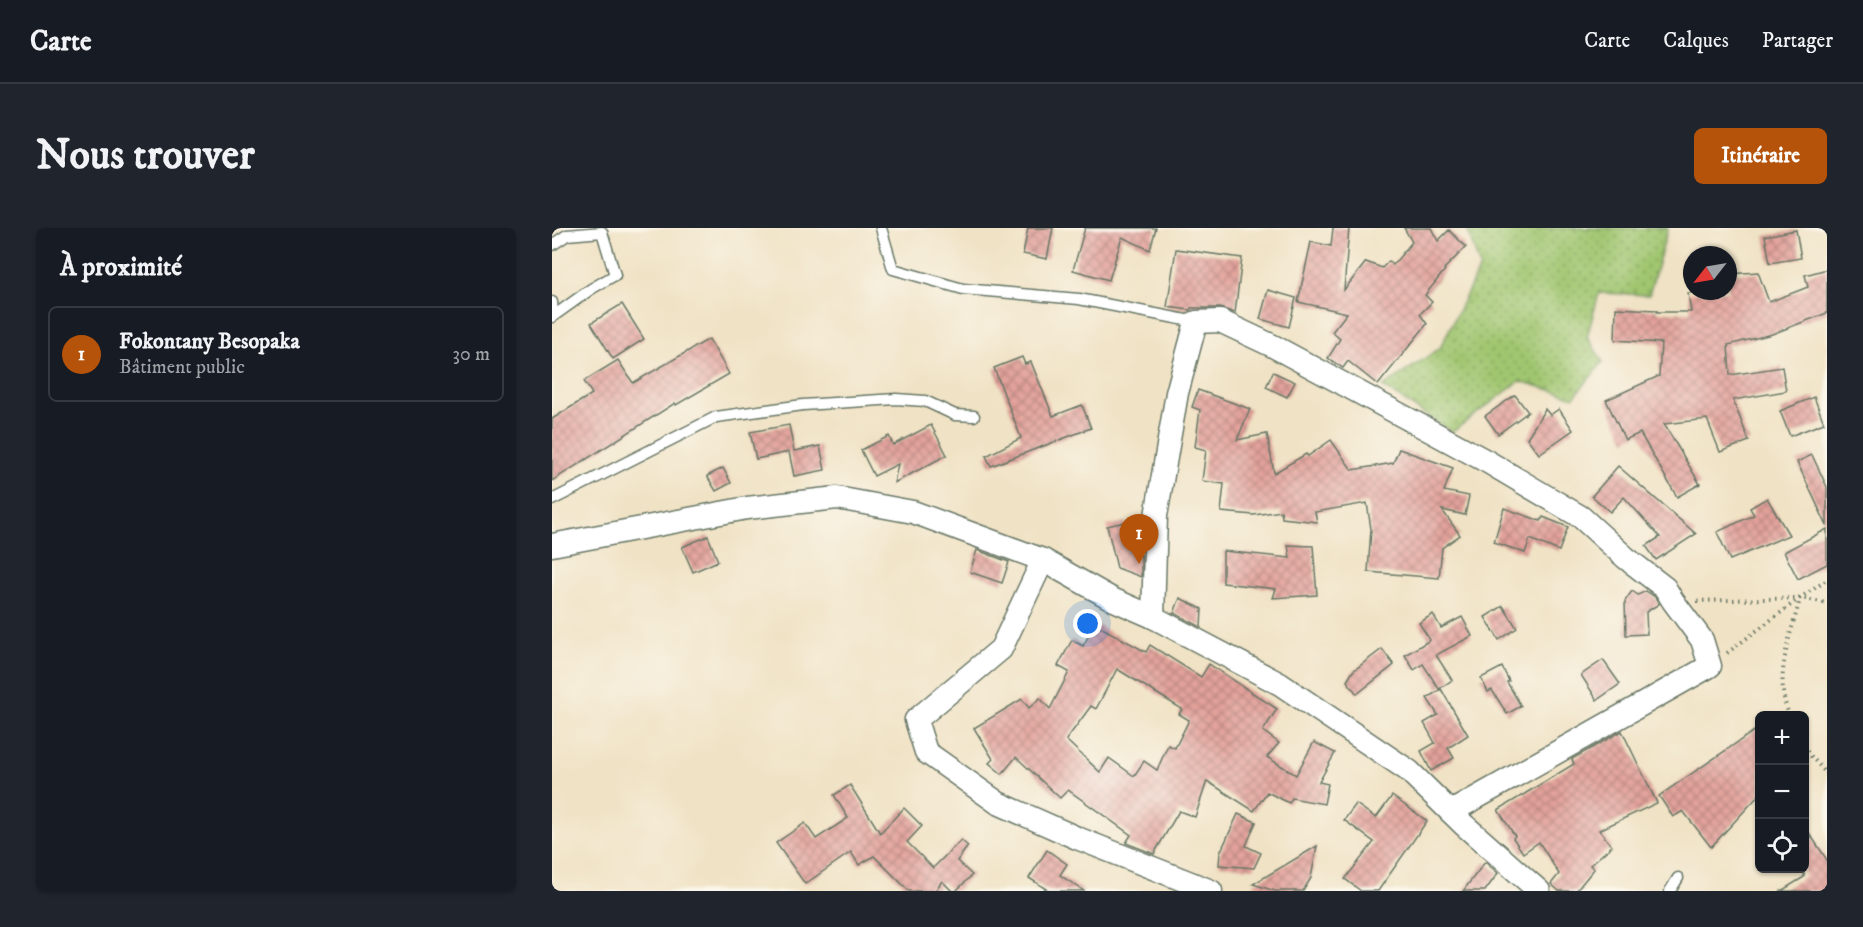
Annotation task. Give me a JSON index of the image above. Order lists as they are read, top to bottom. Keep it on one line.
{"north":"bottom left","page":{"header":"Carte","nav":["Carte","Calques","Partager"],"buttons":"Itinéraire","title":"Nous trouver","heading":"À proximité","list":[{"mark":"1","name":"Fokontany Besopaka","note":"Bâtiment public","value":"30 m"}],"pins":"1","map_buttons":["+","−"]}}
